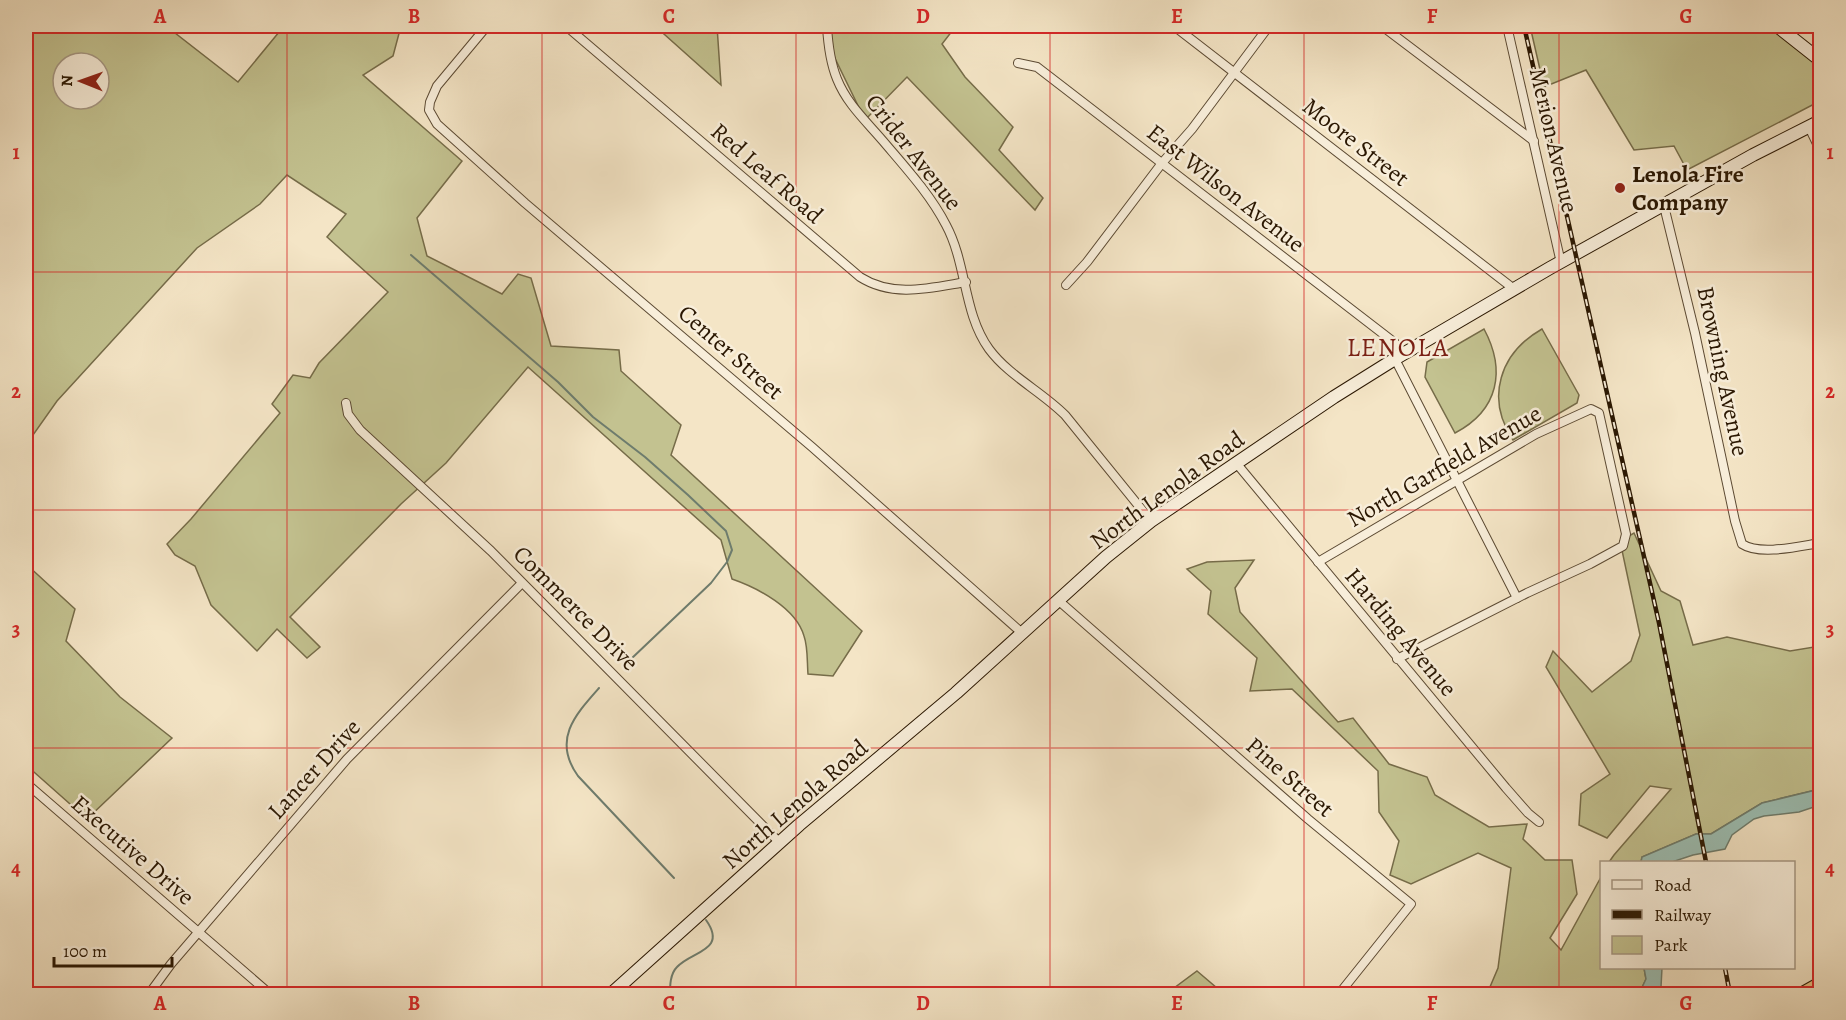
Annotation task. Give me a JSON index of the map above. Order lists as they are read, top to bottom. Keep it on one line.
{"streets":{"main road":["North Lenola Road"],"street":["Merion Avenue","Moore Street","Crider Avenue","Red Leaf Road","East Wilson Avenue","Center Street","Browning Avenue","North Garfield Avenue","Commerce Drive","Harding Avenue","Lancer Drive","Pine Street","Executive Drive"]},"crossings":[["Merion Avenue","North Lenola Road"],["Moore Street","North Lenola Road"],["Crider Avenue","Red Leaf Road"],["Crider Avenue","North Lenola Road"],["East Wilson Avenue","North Garfield Avenue"],["East Wilson Avenue","North Lenola Road"],["Center Street","North Lenola Road"],["Browning Avenue","North Lenola Road"],["North Garfield Avenue","Harding Avenue"],["North Lenola Road","Commerce Drive"],["North Lenola Road","Harding Avenue"],["North Lenola Road","Pine Street"],["Commerce Drive","Lancer Drive"],["Lancer Drive","Executive Drive"]],"districts":["LENOLA"],"places":["Lenola Fire Company"],"legend":["Road","Railway","Park"],"scale_bar":"100 m","north":"left","grid":{"columns":["A","B","C","D","E","F","G"],"rows":["1","2","3","4"]}}
